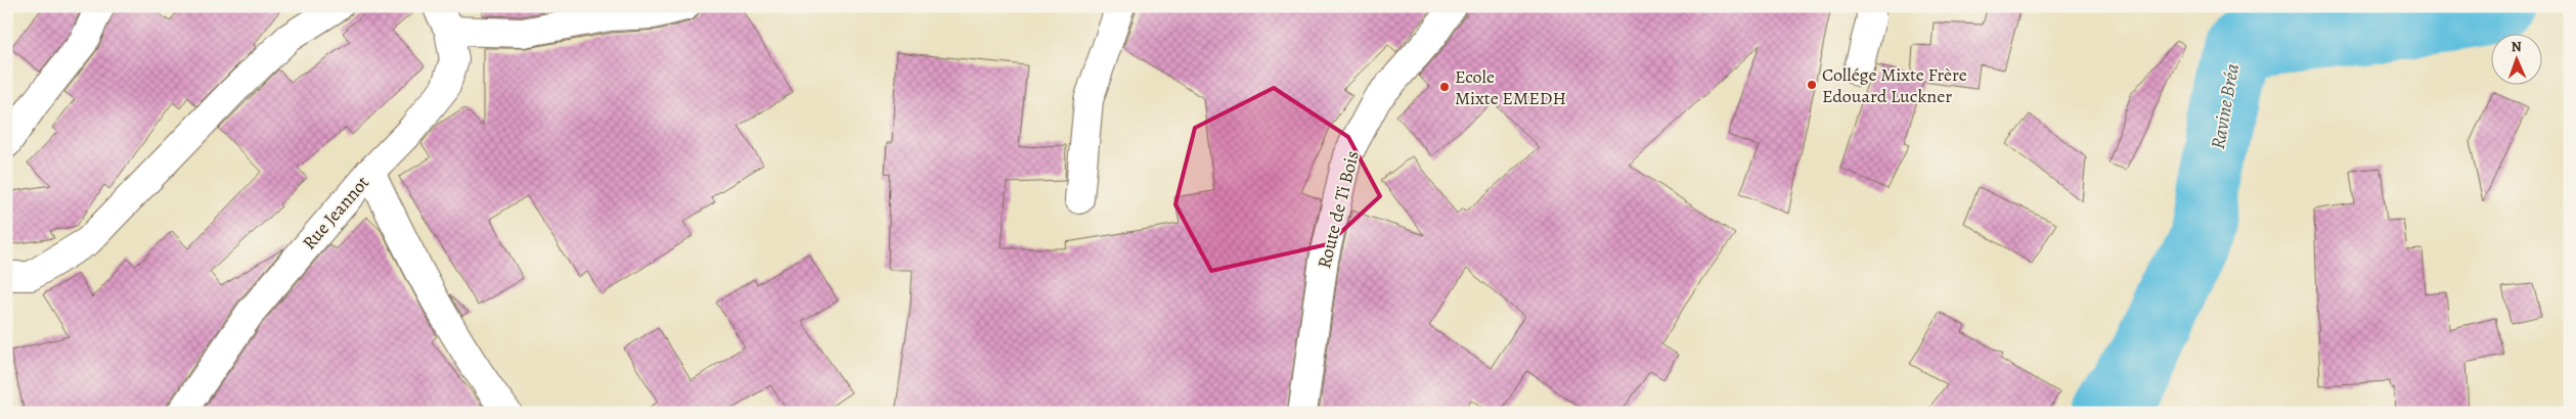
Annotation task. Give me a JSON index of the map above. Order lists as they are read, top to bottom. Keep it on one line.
{"streets":{"street":["Route de Ti Bois","Rue Jeannot"]},"water":["Ravine Bréa"],"places":["Collége Mixte Frère Edouard Luckner","Ecole Mixte EMEDH"],"north":"top"}
